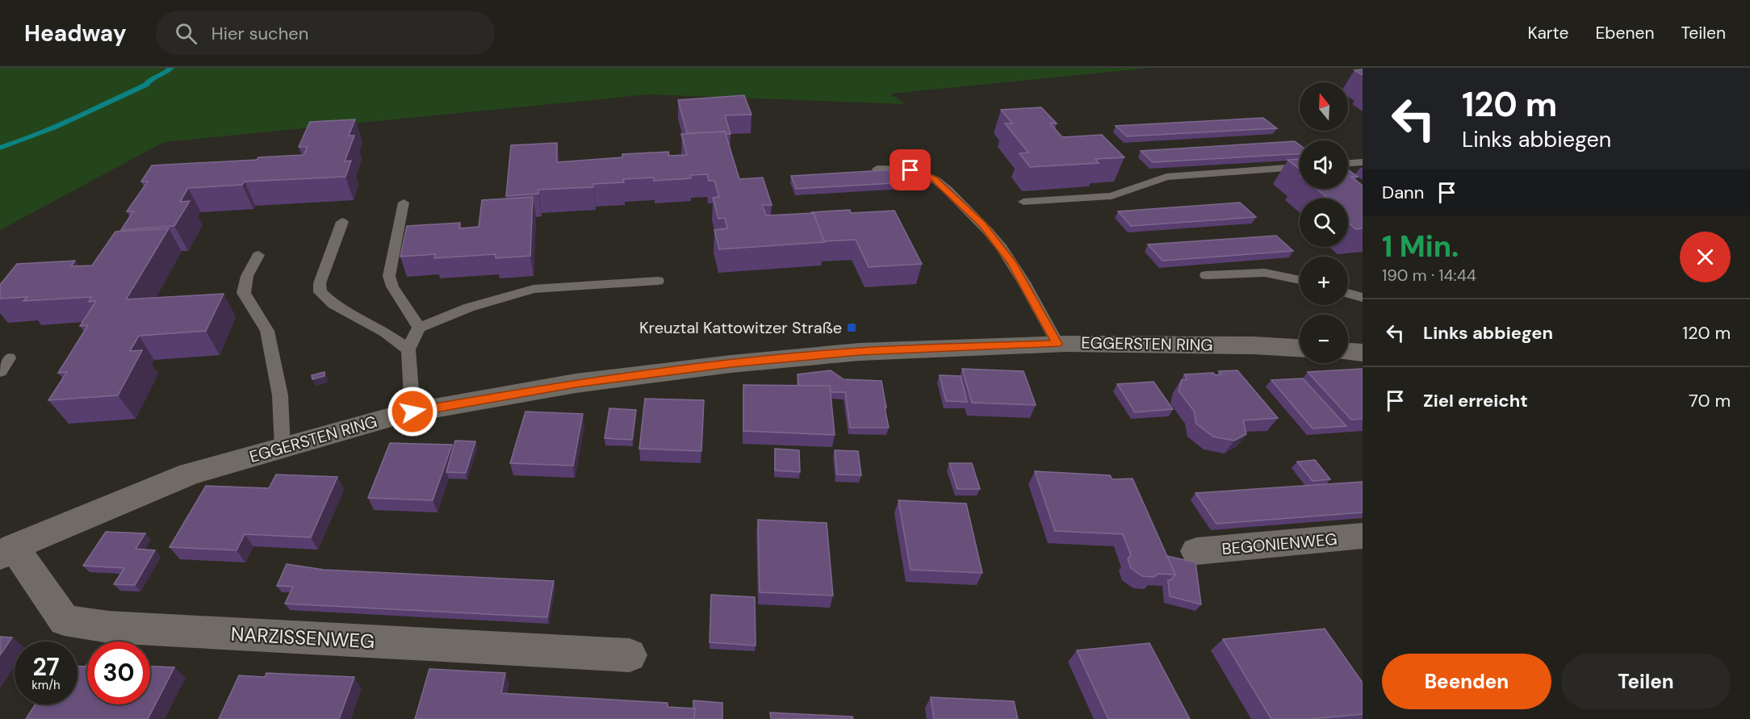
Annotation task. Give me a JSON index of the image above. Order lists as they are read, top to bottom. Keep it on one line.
{"streets":{"street":["EGGERSTEN RING","BEGONIENWEG","NARZISSENWEG"]},"crossings":[["EGGERSTEN RING","NARZISSENWEG"]],"places":{"transit":["Kreuztal Kattowitzer Straße"]},"north":"top","page":{"header":"Headway","search":"Hier suchen","nav":["Karte","Ebenen","Teilen"],"turn":["120 m","Links abbiegen"],"map_buttons":["+","−"],"then":"Dann","heading":["1 Min.","190 m · 14:44"],"list":[{"name":"Links abbiegen","value":"120 m"},{"name":"Ziel erreicht","value":"70 m"}],"speed":"27 km/h","limit":"30","buttons":["Beenden","Teilen"]}}
